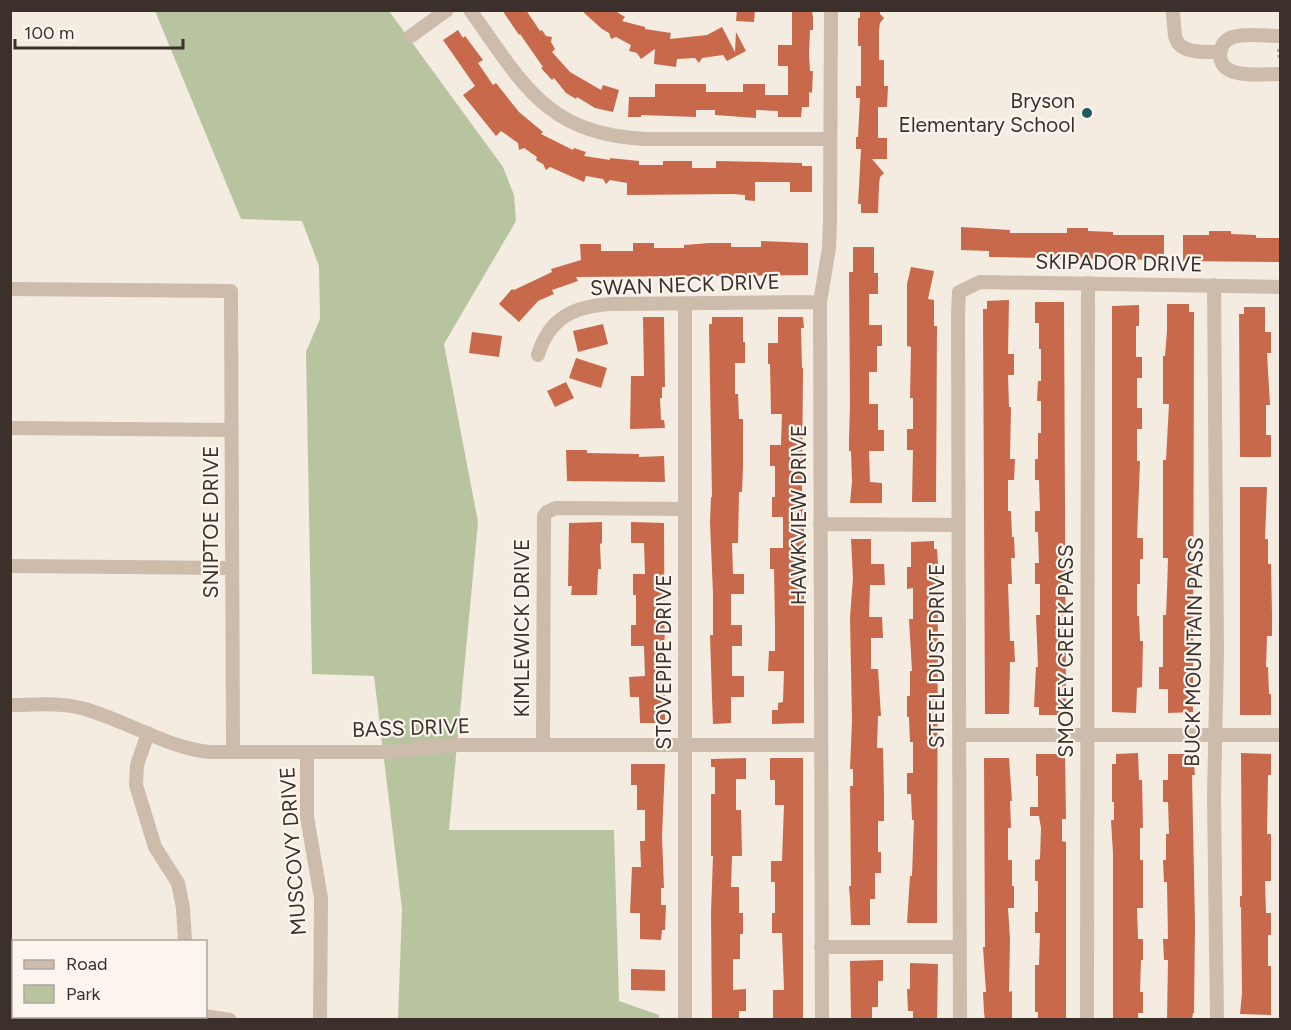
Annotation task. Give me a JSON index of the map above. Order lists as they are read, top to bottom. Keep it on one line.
{"streets":{"street":["SKIPADOR DRIVE","SWAN NECK DRIVE","HAWKVIEW DRIVE","SNIPTOE DRIVE","KIMLEWICK DRIVE","SMOKEY CREEK PASS","BUCK MOUNTAIN PASS","STEEL DUST DRIVE","STOVEPIPE DRIVE","BASS DRIVE","MUSCOVY DRIVE"]},"crossings":[["SKIPADOR DRIVE","SMOKEY CREEK PASS"],["SKIPADOR DRIVE","BUCK MOUNTAIN PASS"],["SKIPADOR DRIVE","STEEL DUST DRIVE"],["SWAN NECK DRIVE","HAWKVIEW DRIVE"],["SWAN NECK DRIVE","STOVEPIPE DRIVE"],["HAWKVIEW DRIVE","BASS DRIVE"],["SNIPTOE DRIVE","BASS DRIVE"],["KIMLEWICK DRIVE","STOVEPIPE DRIVE"],["KIMLEWICK DRIVE","BASS DRIVE"],["STOVEPIPE DRIVE","BASS DRIVE"],["BASS DRIVE","MUSCOVY DRIVE"]],"places":["Bryson Elementary School"],"legend":["Road","Park"],"scale_bar":"100 m"}
